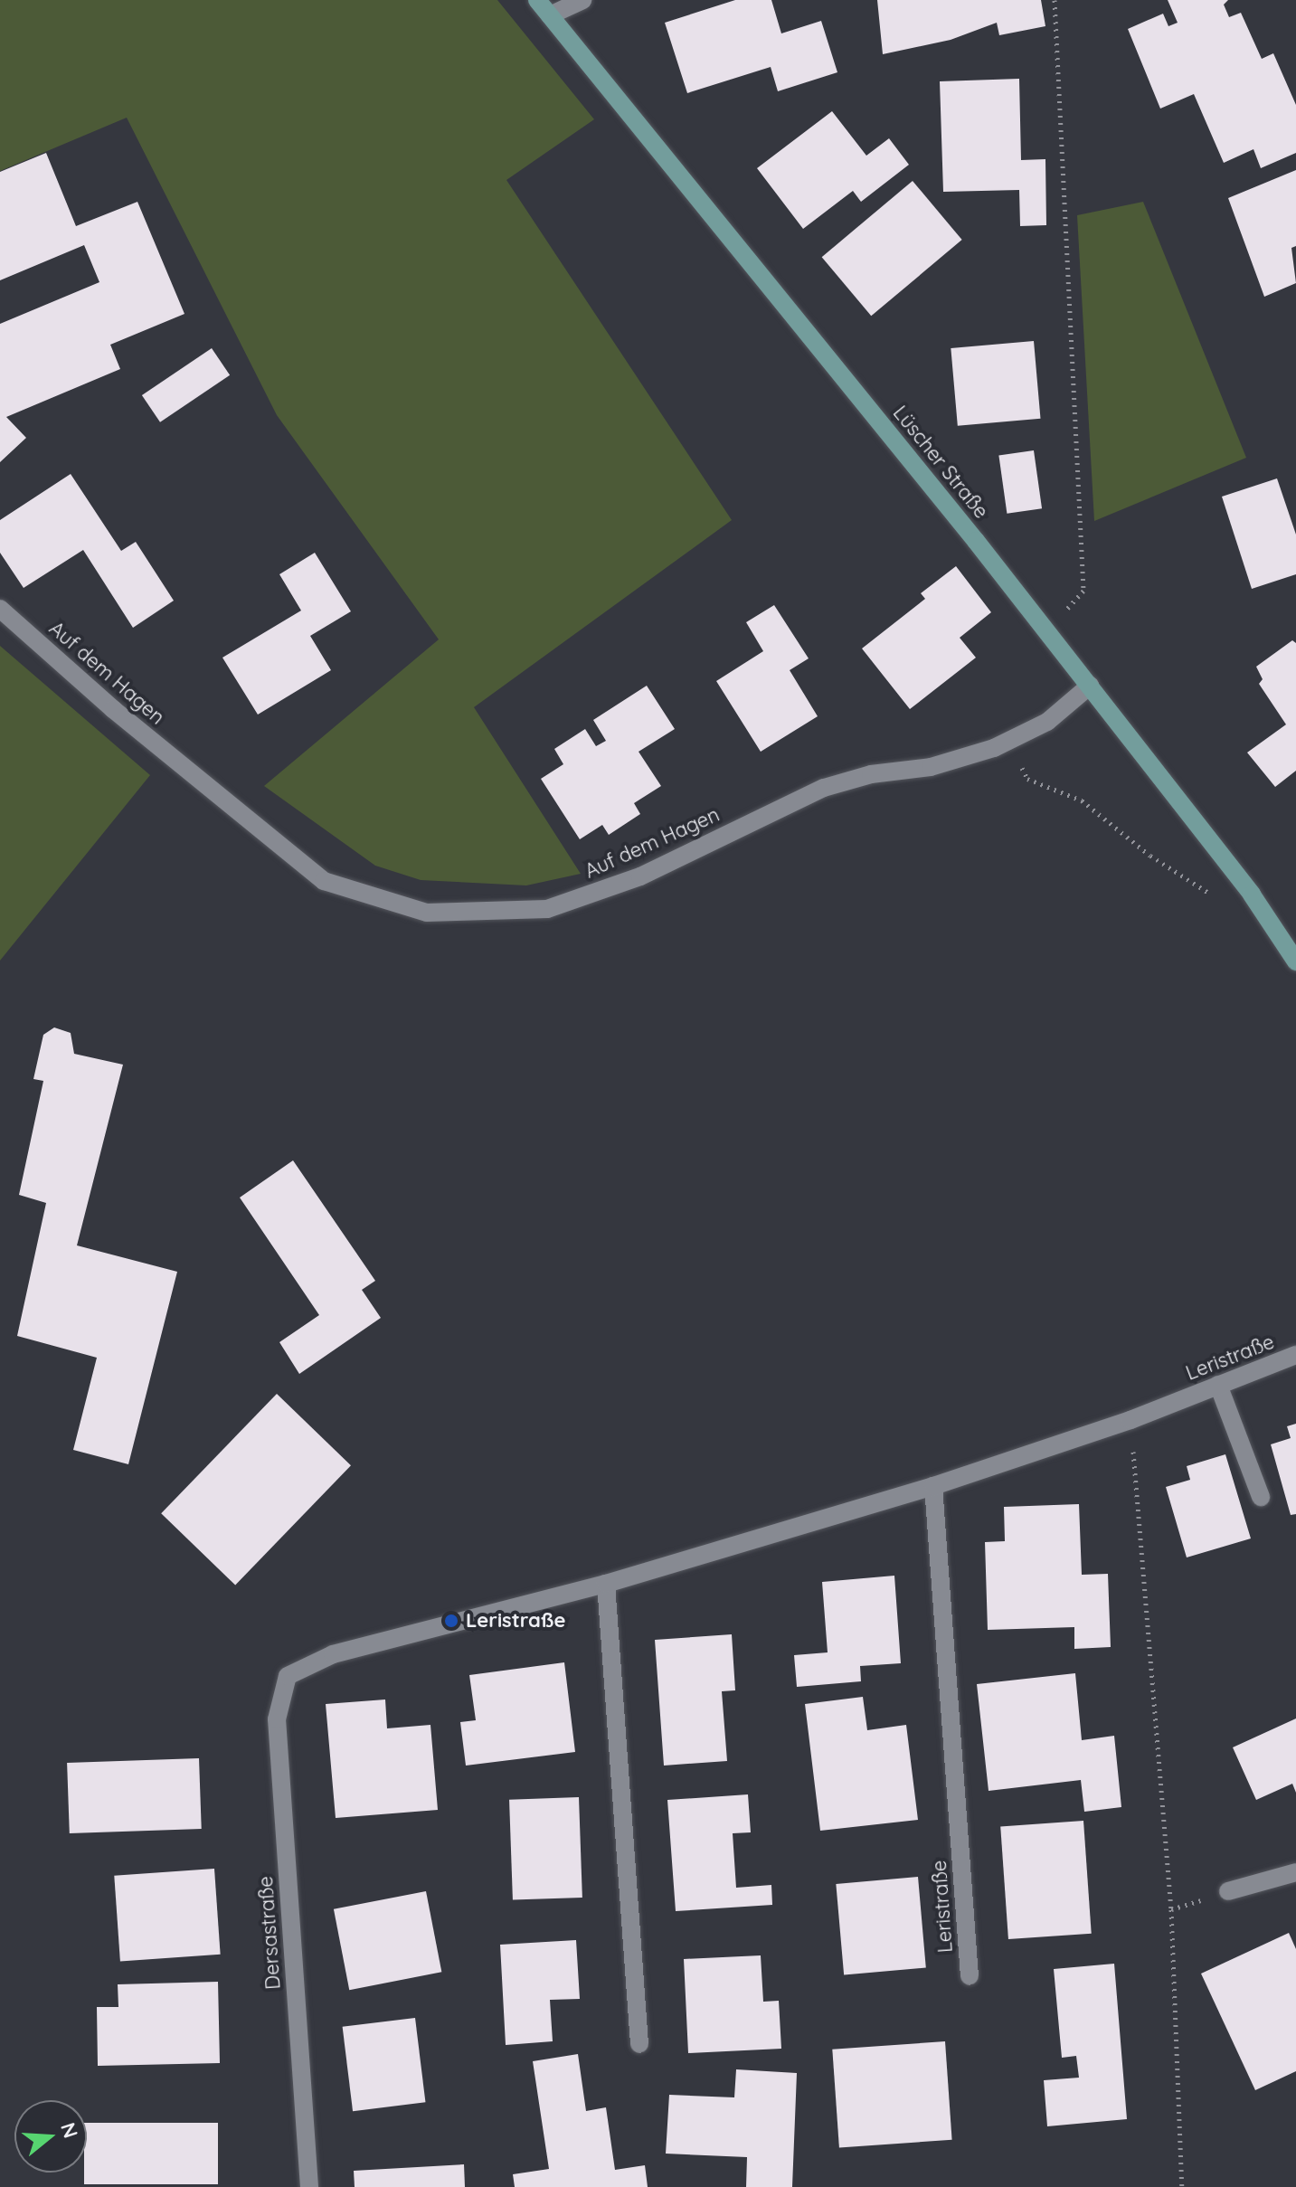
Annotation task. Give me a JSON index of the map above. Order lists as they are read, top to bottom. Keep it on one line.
{"streets":{"street":["Lüscher Straße","Auf dem Hagen","Leristraße","Dersastraße"]},"crossings":[["Lüscher Straße","Auf dem Hagen"],["Leristraße","Dersastraße"]],"places":["Leristraße"],"north":"right"}
